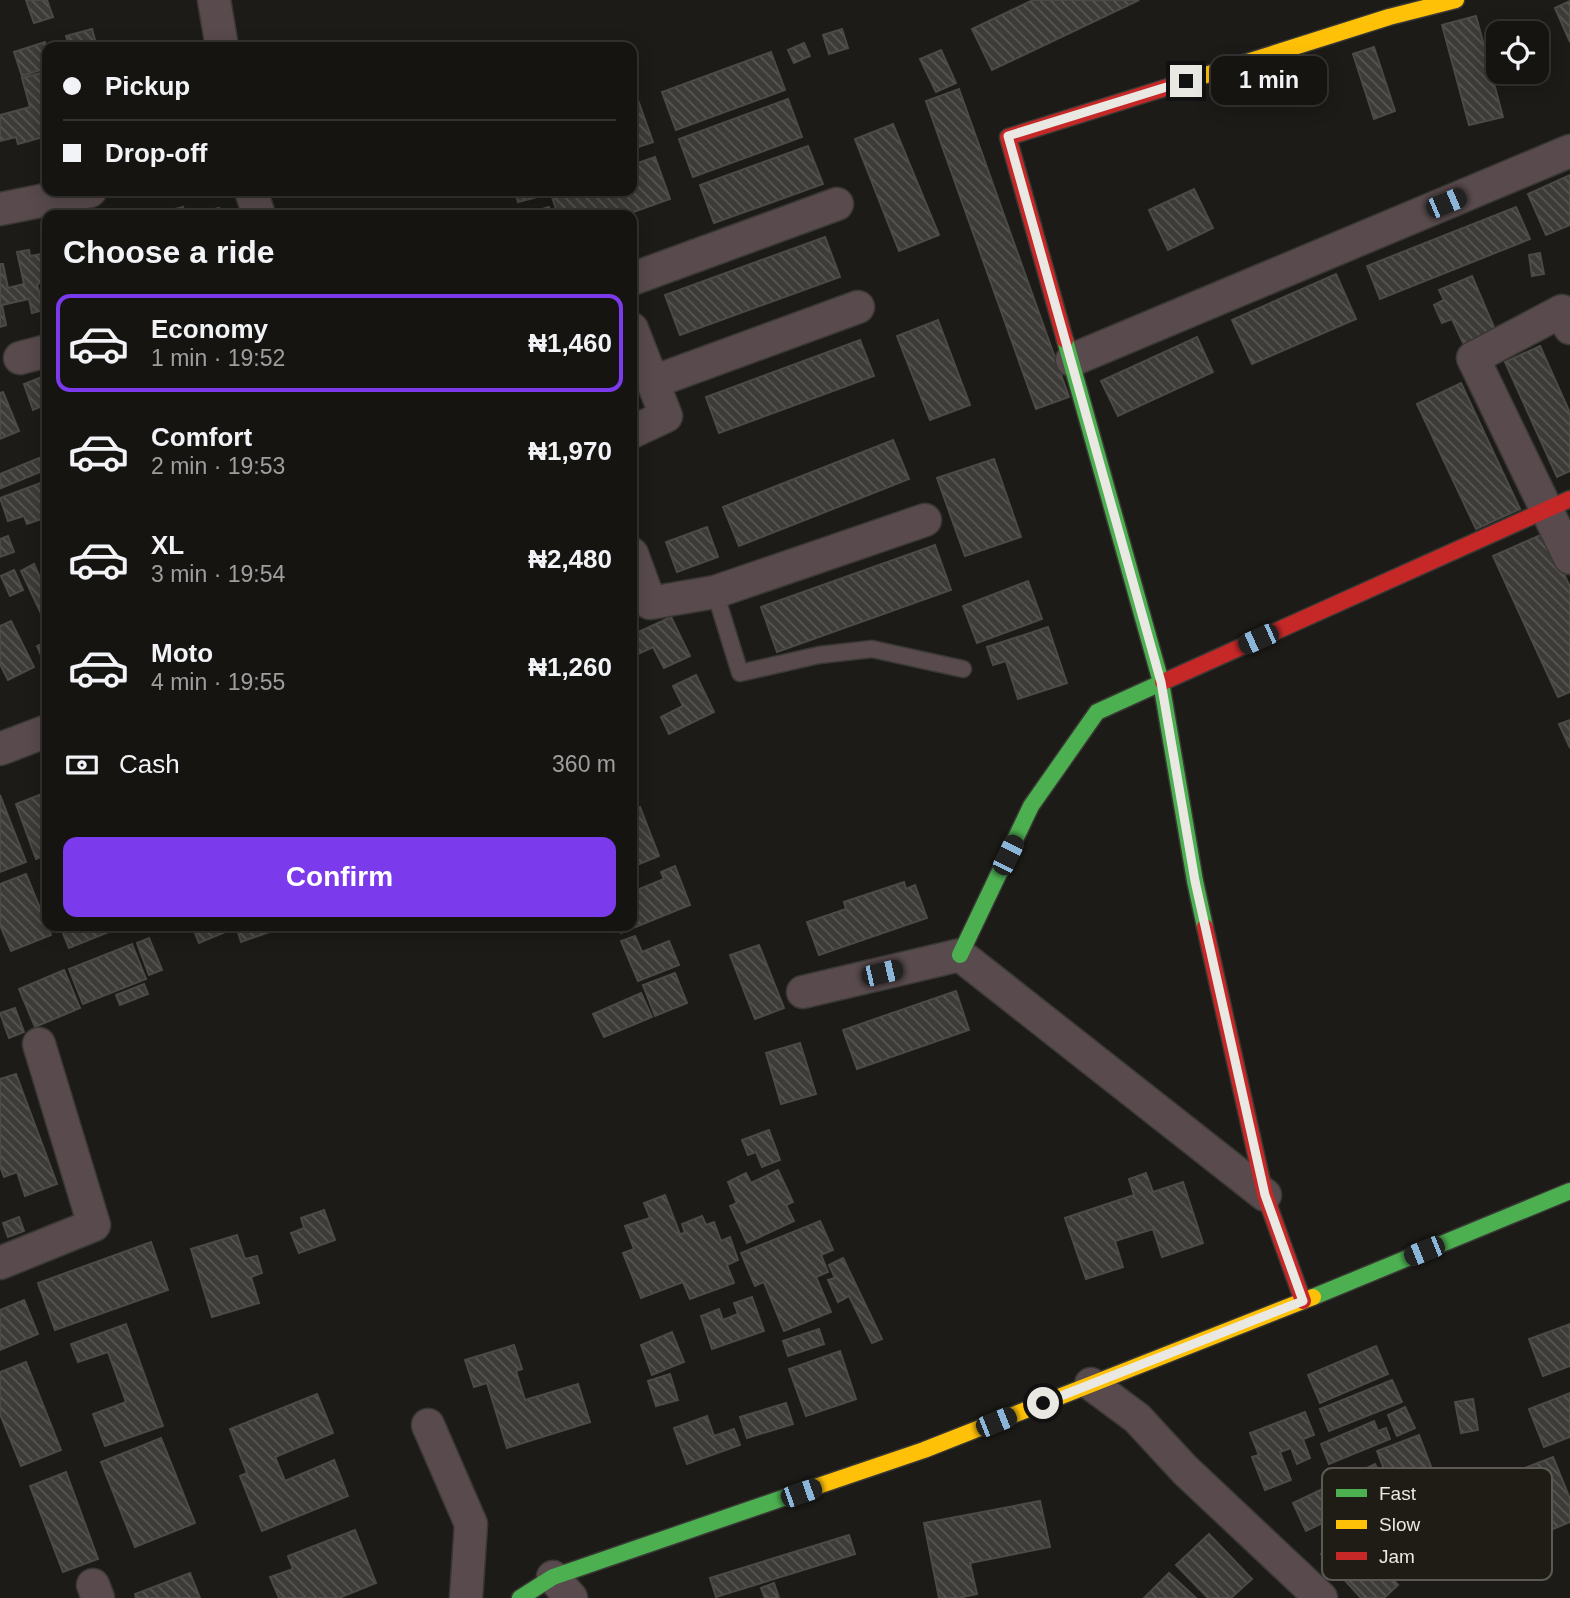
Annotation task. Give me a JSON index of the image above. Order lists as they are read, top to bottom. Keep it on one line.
{"legend":["Fast","Slow","Jam"],"page":{"banner":["Pickup","Drop-off"],"bubble":"1 min","heading":"Choose a ride","list":[{"name":"Economy","note":"1 min · 19:52","value":"₦1,460"},{"name":"Comfort","note":"2 min · 19:53","value":"₦1,970"},{"name":"XL","note":"3 min · 19:54","value":"₦2,480"},{"name":"Moto","note":"4 min · 19:55","value":"₦1,260"}],"pay":["Cash","360 m"],"buttons":"Confirm"}}
